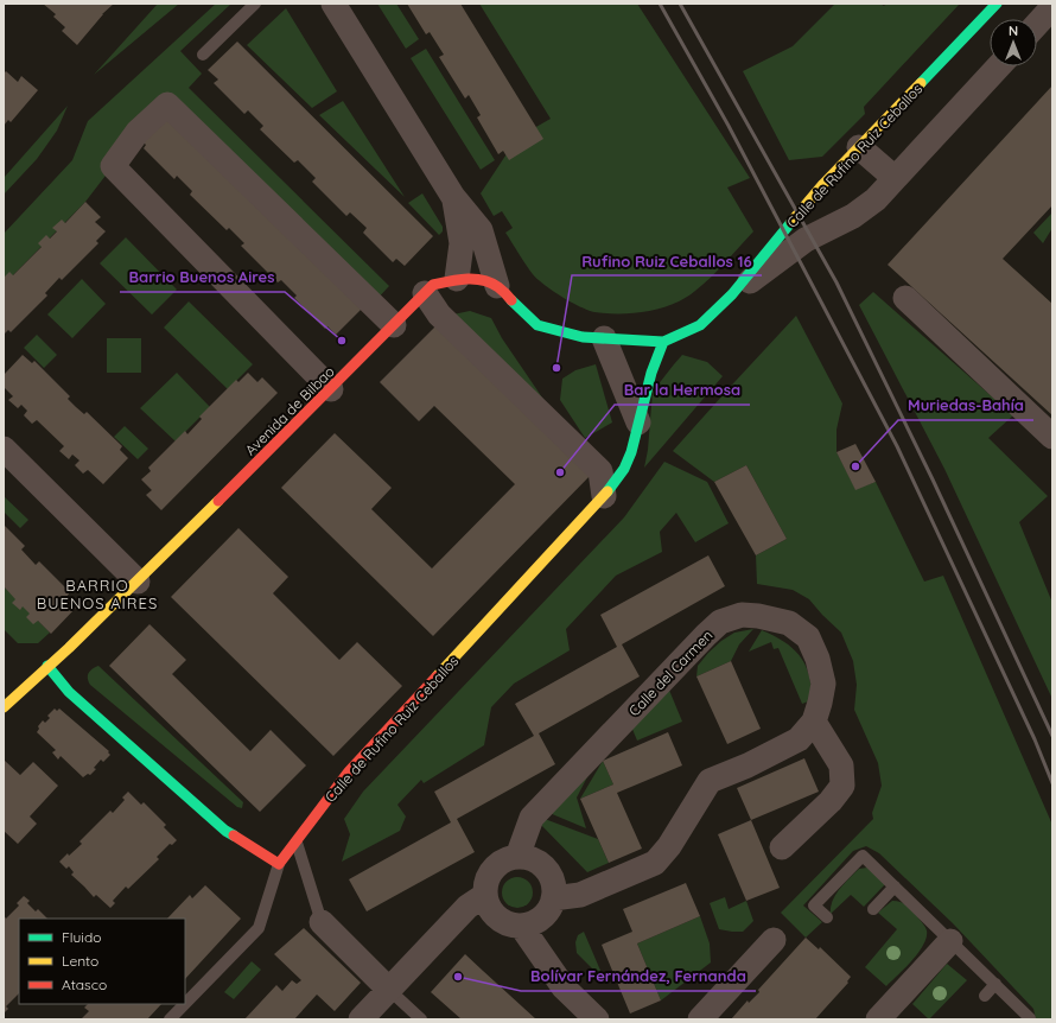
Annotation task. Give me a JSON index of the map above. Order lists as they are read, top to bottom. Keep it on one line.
{"streets":{"street":["Calle de Rufino Ruiz Ceballos","Avenida de Bilbao","Calle del Carmen"]},"crossings":[["Calle de Rufino Ruiz Ceballos","Avenida de Bilbao"]],"districts":["BARRIO BUENOS AIRES"],"places":["Barrio Buenos Aires","Rufino Ruiz Ceballos 16","Muriedas-Bahía","Bar la Hermosa","Bolívar Fernández, Fernanda"],"legend":["Fluido","Lento","Atasco"],"north":"top"}
